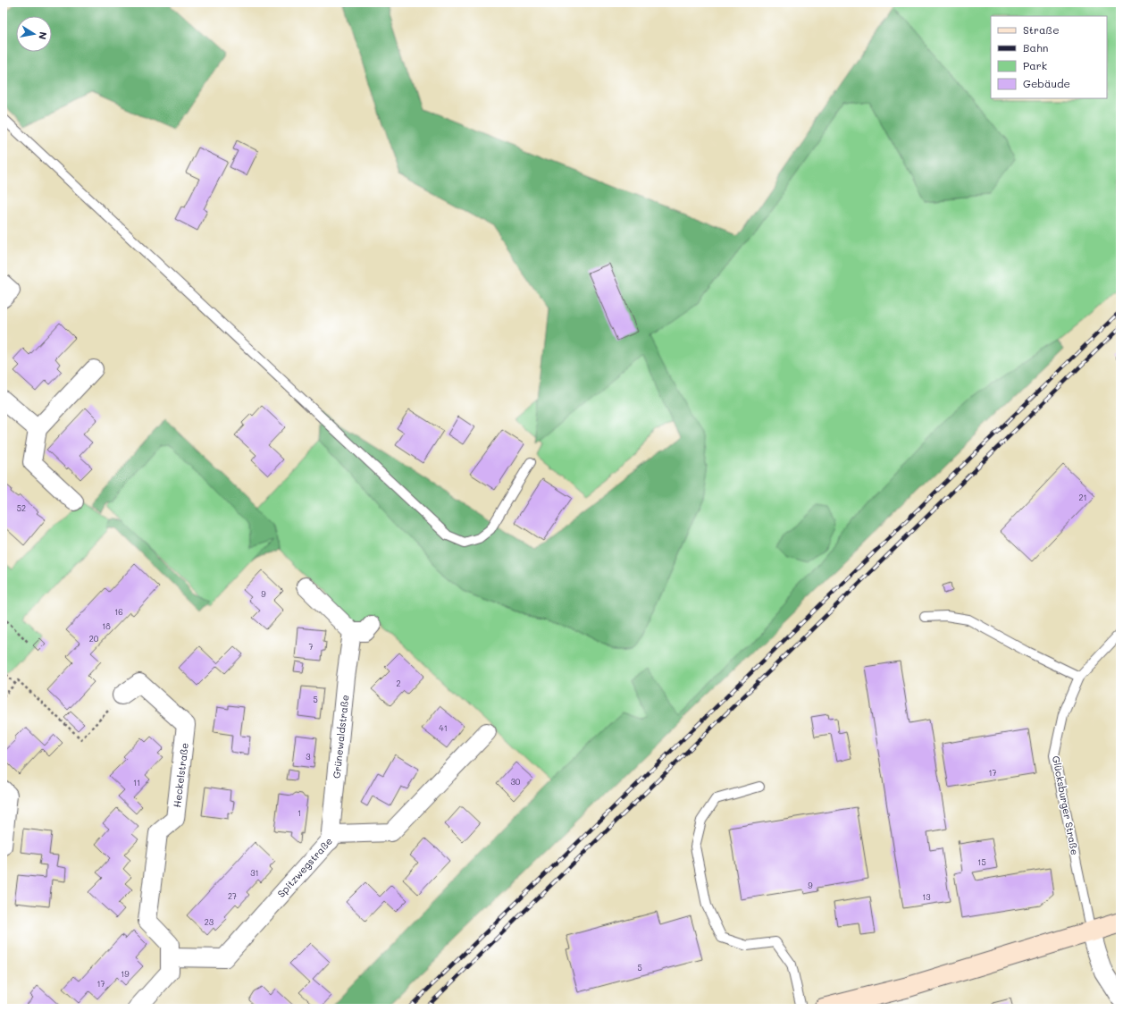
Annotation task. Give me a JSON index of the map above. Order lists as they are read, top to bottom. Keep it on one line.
{"streets":{"street":["Grünewaldstraße","Heckelstraße","Spitzwegstraße"],"lane":["Glücksburger Straße"]},"crossings":[["Grünewaldstraße","Spitzwegstraße"],["Heckelstraße","Spitzwegstraße"]],"house_numbers":["21","52","9","16","18","20","7","2","5","41","3","17","30","11","1","15","31","9","27","13","23","5","19","17"],"legend":["Straße","Bahn","Park","Gebäude"],"north":"right"}
